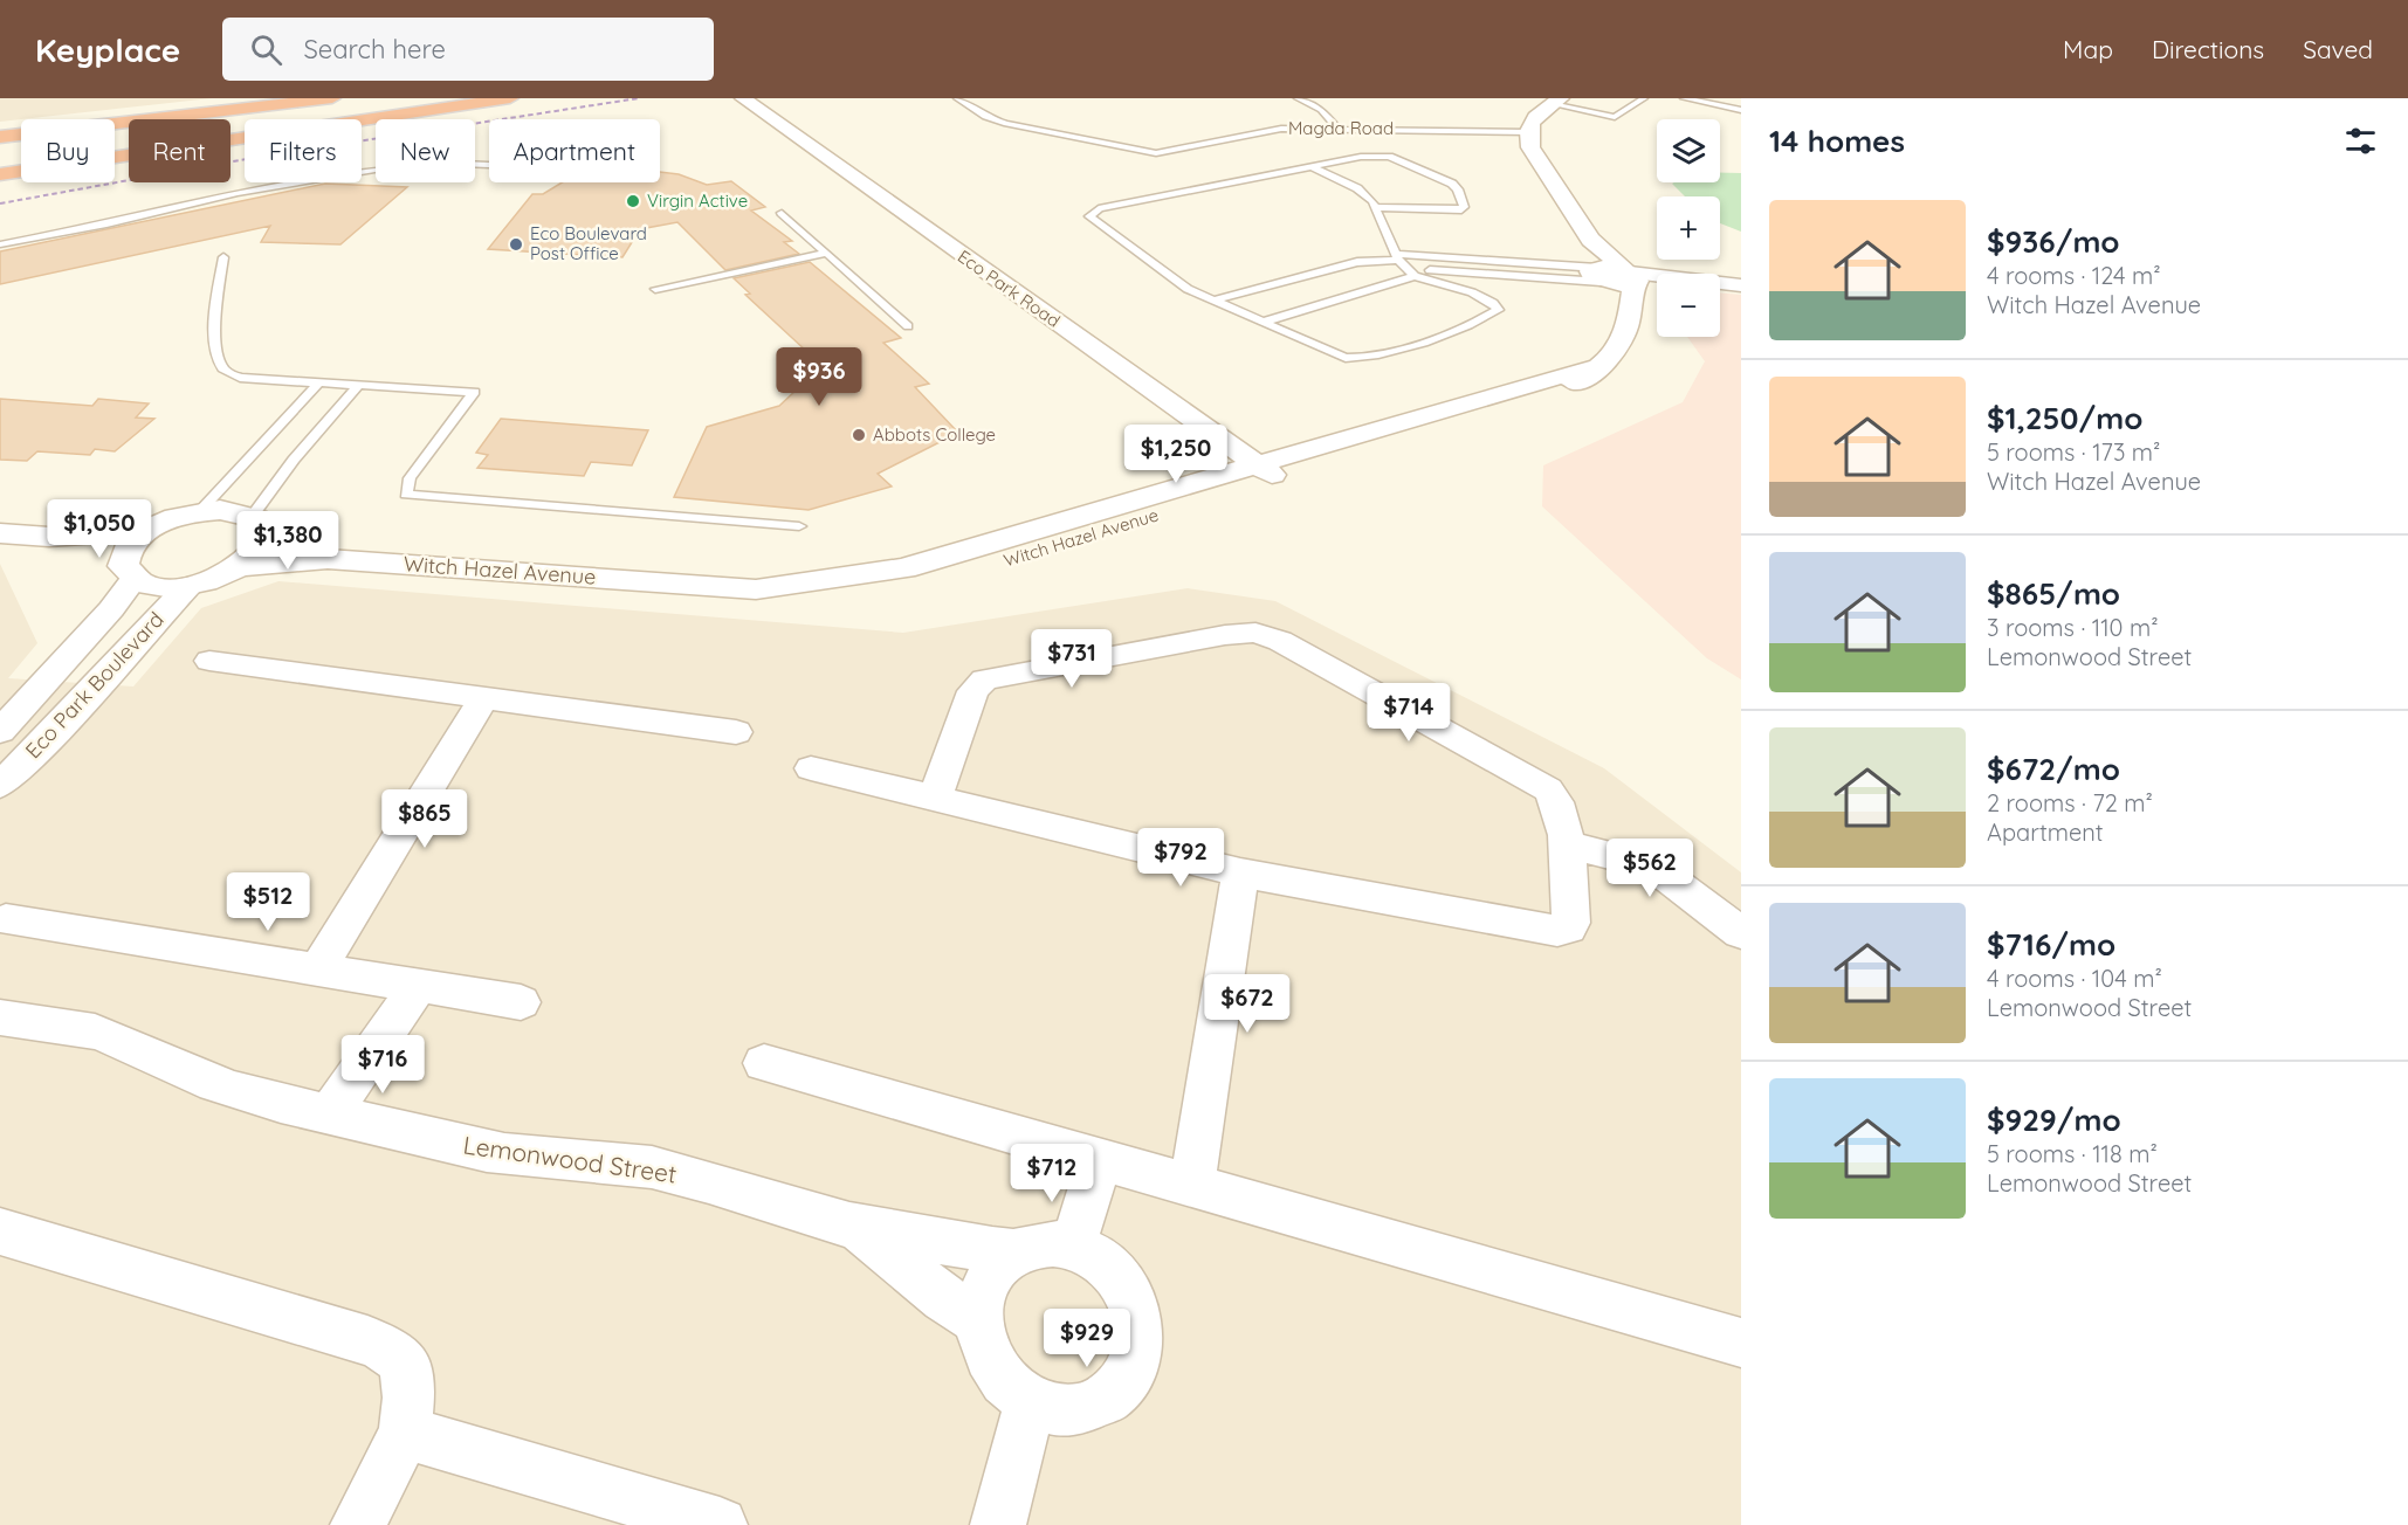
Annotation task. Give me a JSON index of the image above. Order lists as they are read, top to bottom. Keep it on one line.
{"streets":{"street":["Eco Park Road","Witch Hazel Avenue","Eco Park Boulevard","Lemonwood Street"],"lane":["Magda Road"]},"crossings":[["Eco Park Road","Witch Hazel Avenue"]],"places":["Virgin Active","Eco Boulevard Post Office","Abbots College"],"page":{"header":"Keyplace","search":"Search here","nav":["Map","Directions","Saved"],"heading":"14 homes","map_buttons":["+","−"],"chip":["Buy","Rent","Filters","New","Apartment"],"list":[{"name":"$936/mo","note":"4 rooms · 124 m² · Witch Hazel Avenue"},{"name":"$1,250/mo","note":"5 rooms · 173 m² · Witch Hazel Avenue"},{"name":"$865/mo","note":"3 rooms · 110 m² · Lemonwood Street"},{"name":"$672/mo","note":"2 rooms · 72 m² · Apartment"},{"name":"$716/mo","note":"4 rooms · 104 m² · Lemonwood Street"},{"name":"$929/mo","note":"5 rooms · 118 m² · Lemonwood Street"}],"price":["$936","$1,250","$1,050","$1,380","$731","$714","$865","$792","$562","$512","$672","$716","$712","$929"]}}
